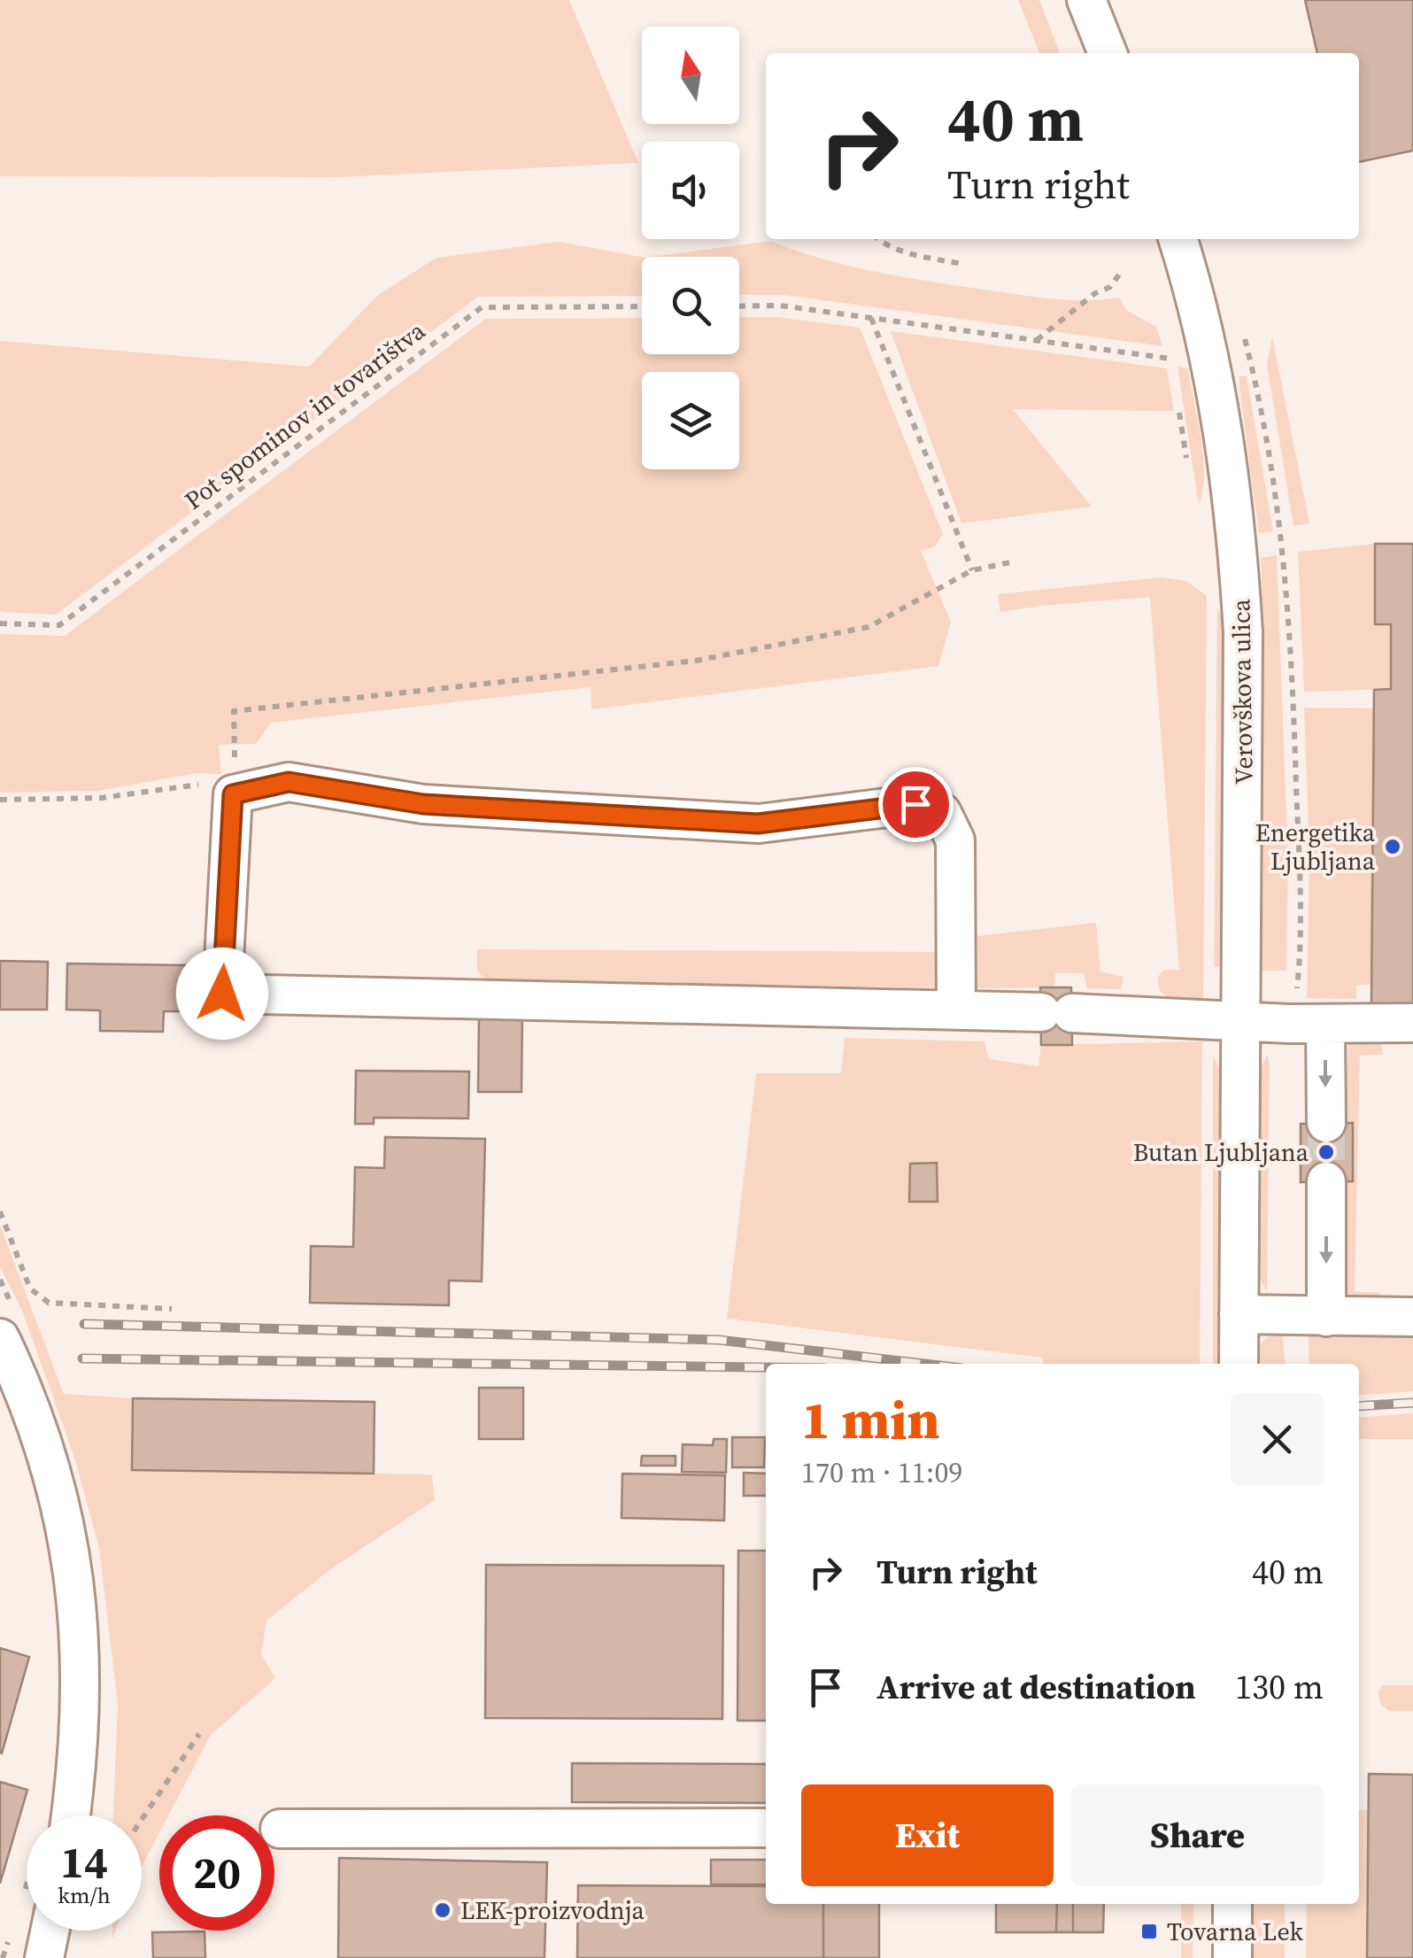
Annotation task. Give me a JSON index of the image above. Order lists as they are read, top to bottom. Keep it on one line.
{"streets":{"street":["Verovškova ulica"],"path":["Pot spominov in tovarištva"]},"places":{"other":["Energetika Ljubljana","Butan Ljubljana","LEK-proizvodnja"],"transit":["Tovarna Lek"]},"north":"top","page":{"turn":["40 m","Turn right"],"heading":["1 min","170 m · 11:09"],"list":[{"name":"Turn right","value":"40 m"},{"name":"Arrive at destination","value":"130 m"}],"buttons":["Exit","Share"],"speed":"14 km/h","limit":"20"}}
